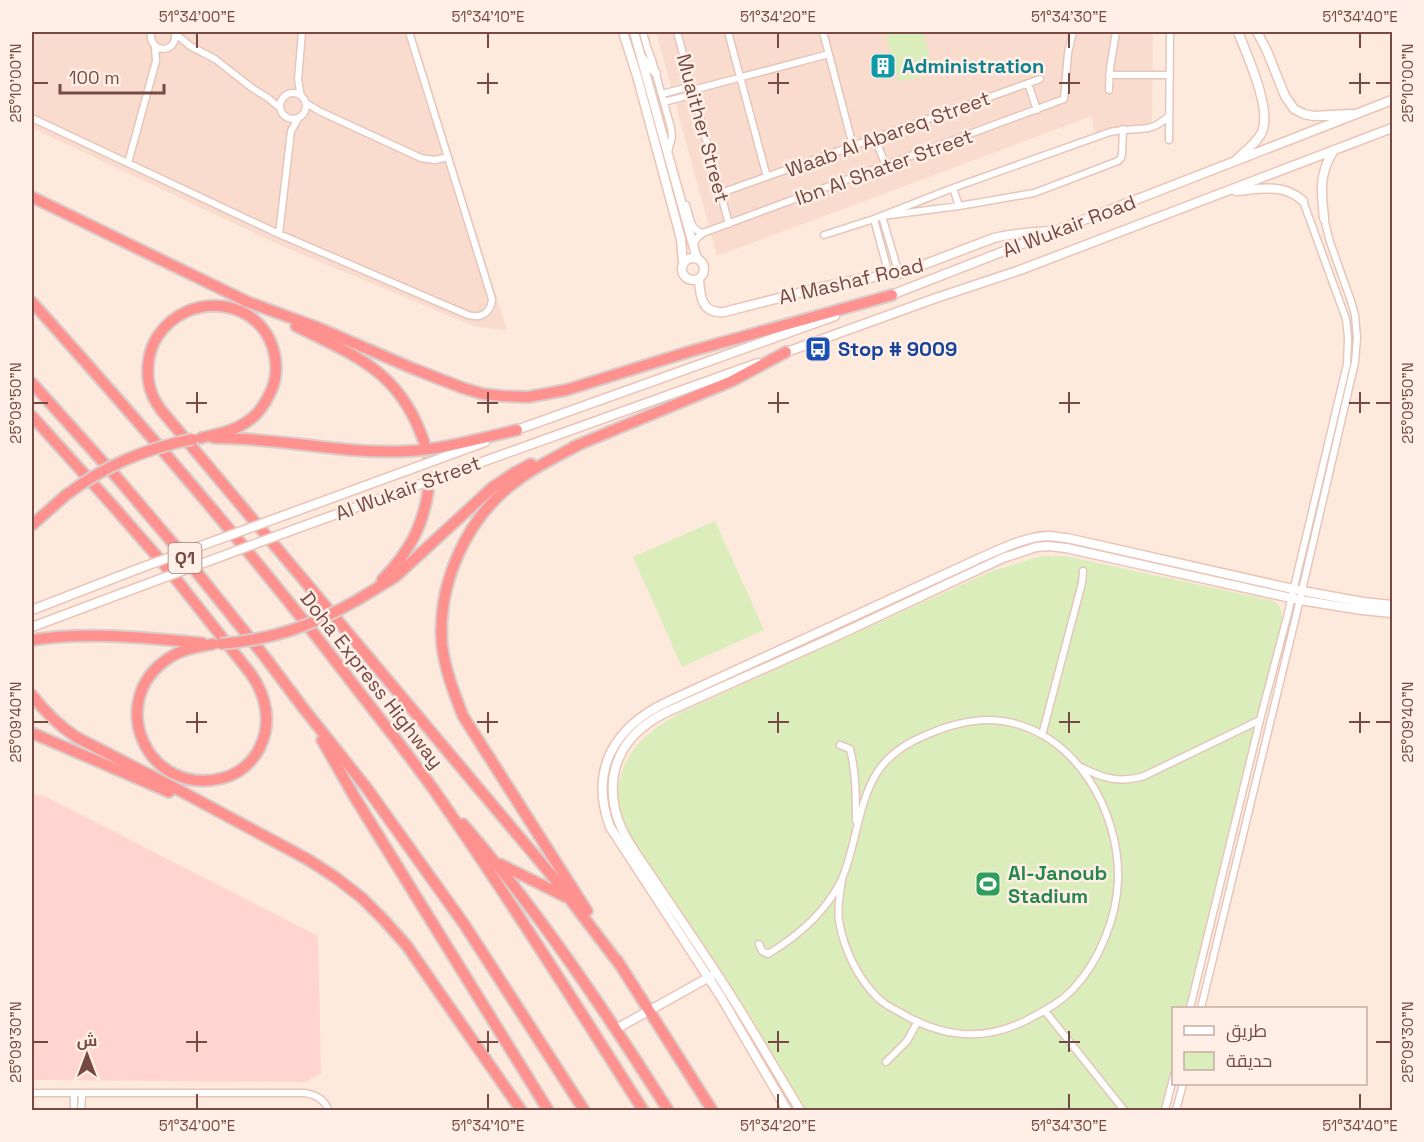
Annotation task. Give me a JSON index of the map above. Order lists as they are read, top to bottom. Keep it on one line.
{"streets":{"highway":["Q1","Doha Express Highway"],"main road":["Al Wukair Road","Al Mashaf Road","Al Wukair Street"],"street":["Muaither Street","Waab Al Abareq Street","Ibn Al Shater Street"]},"crossings":[["Muaither Street","Waab Al Abareq Street"],["Muaither Street","Ibn Al Shater Street"],["Al Wukair Road","Al Mashaf Road"],["Al Wukair Road","Al Wukair Street"]],"places":{"building":["Administration"],"bus stop":["Stop # 9009"],"sports":["Al-Janoub Stadium"]},"legend":["طريق","حديقة"],"scale_bar":"100 m","north":"top","coordinates":["51°34'00\"E","51°34'10\"E","51°34'20\"E","51°34'30\"E","51°34'40\"E","25°10'00\"N","25°09'50\"N","25°09'40\"N","25°09'30\"N"]}
